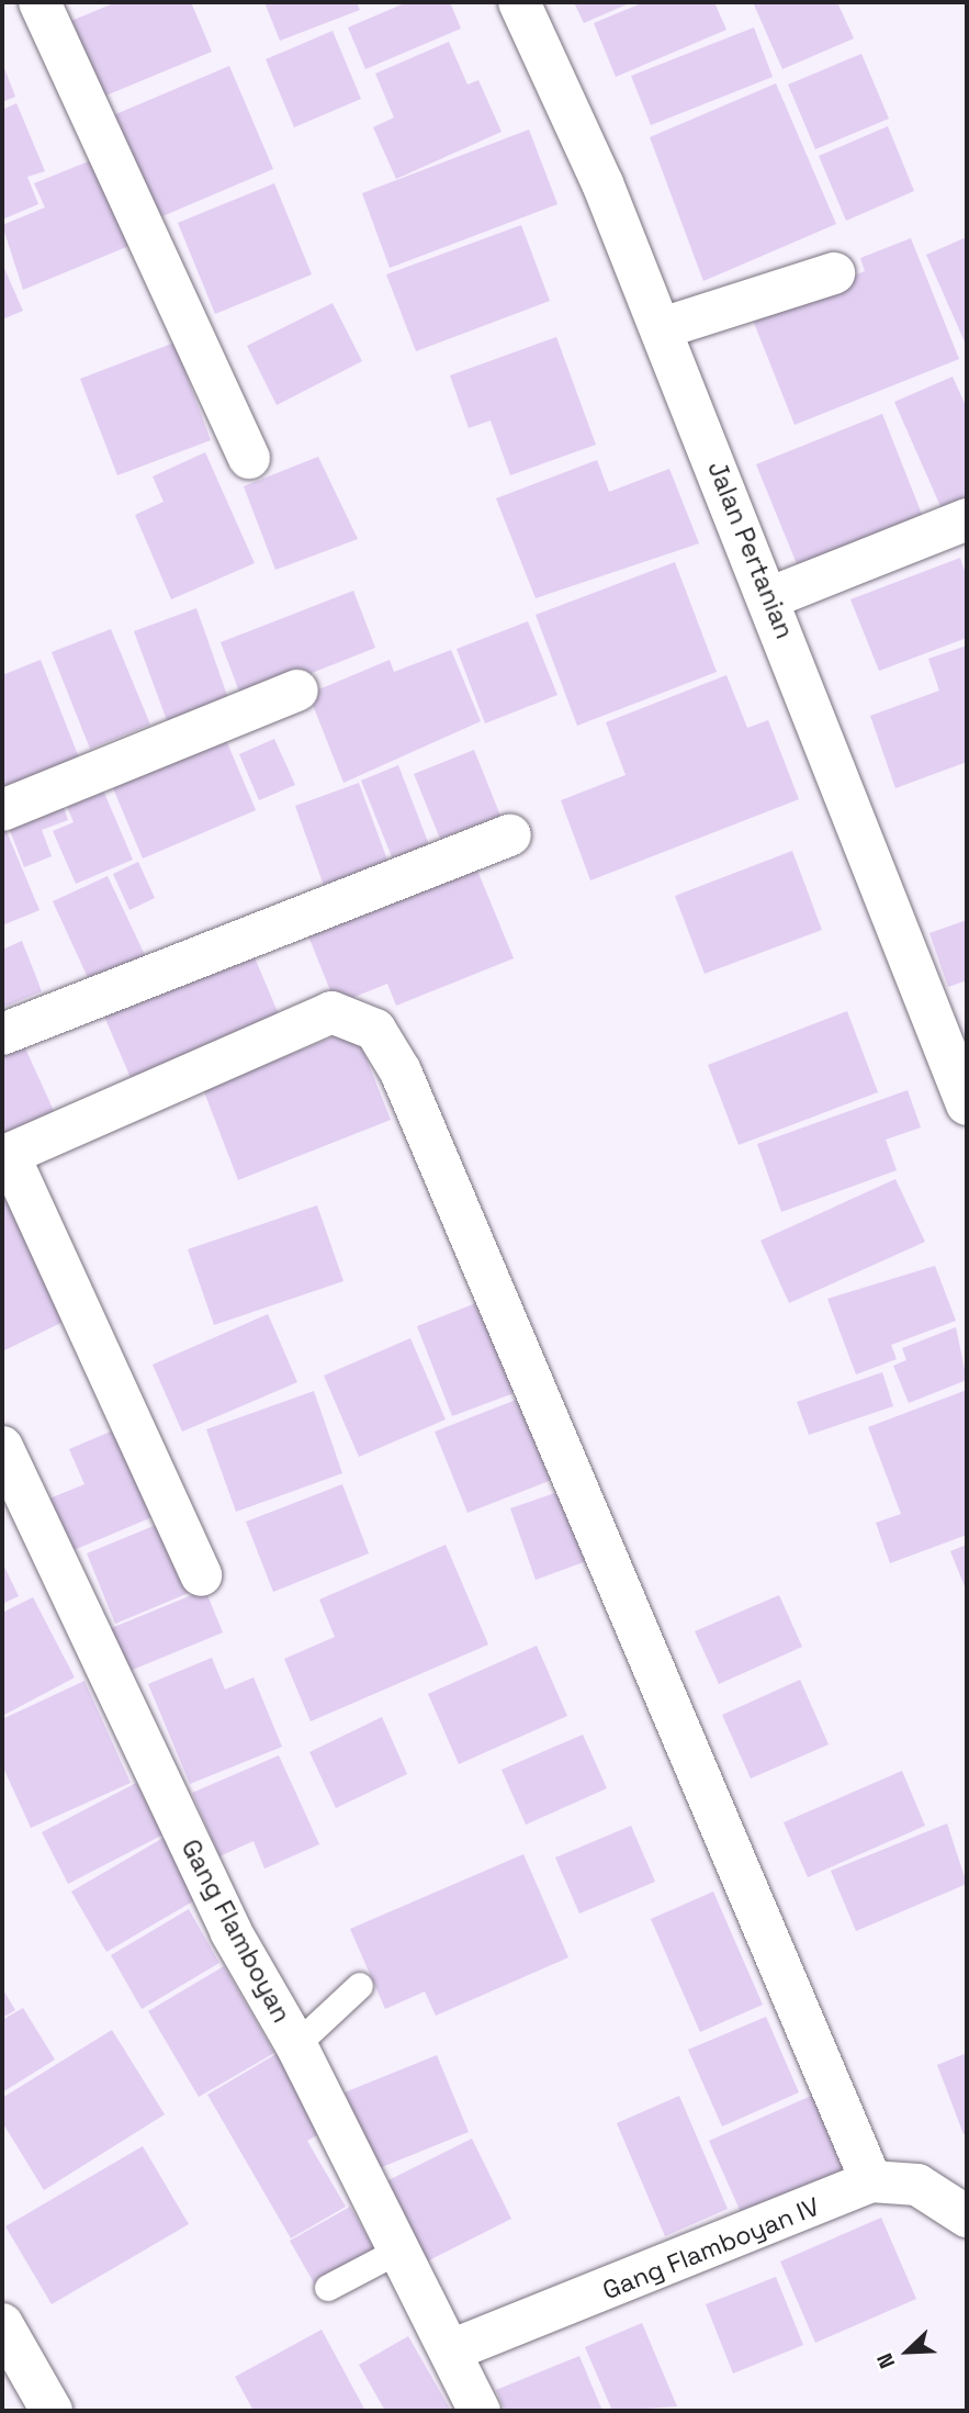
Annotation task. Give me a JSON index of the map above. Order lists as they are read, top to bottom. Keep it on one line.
{"streets":{"street":["Jalan Pertanian","Gang Flamboyan","Gang Flamboyan IV"]},"crossings":[["Gang Flamboyan","Gang Flamboyan IV"]],"north":"bottom left"}
